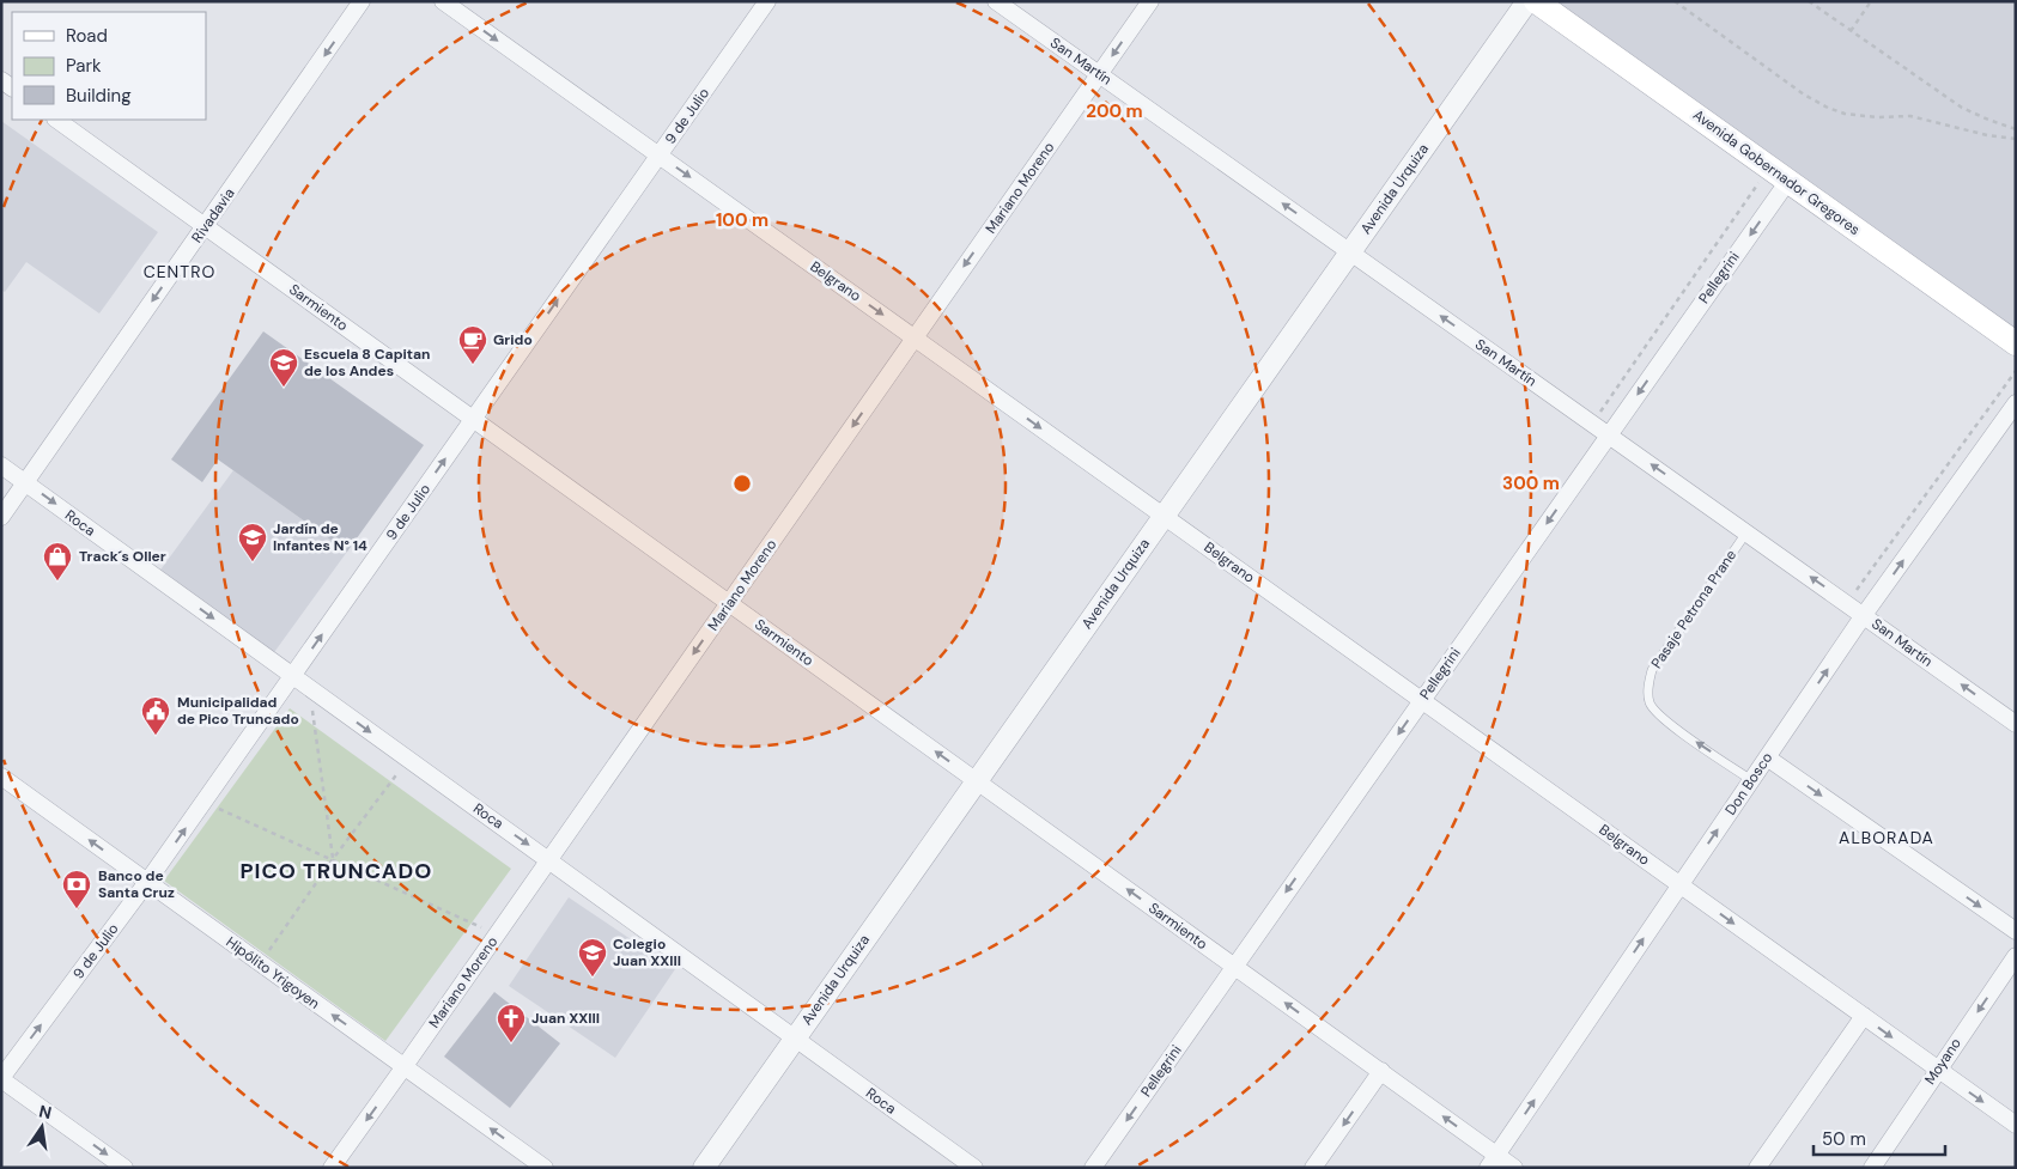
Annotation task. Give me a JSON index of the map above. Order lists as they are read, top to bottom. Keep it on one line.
{"streets":{"main road":["Avenida Gobernador Gregores"],"street":["San Martín","9 de Julio","Mariano Moreno","Avenida Urquiza","Rivadavia","Pellegrini","Belgrano","Sarmiento","Roca","Don Bosco","Hipólito Yrigoyen","Moyano"],"lane":["Pasaje Petrona Prane"]},"crossings":[["San Martín","Mariano Moreno"],["San Martín","Avenida Urquiza"],["San Martín","Pellegrini"],["San Martín","Pasaje Petrona Prane"],["San Martín","Don Bosco"],["9 de Julio","Belgrano"],["9 de Julio","Sarmiento"],["9 de Julio","Roca"],["9 de Julio","Hipólito Yrigoyen"],["Avenida Gobernador Gregores","Pellegrini"],["Mariano Moreno","Belgrano"],["Mariano Moreno","Sarmiento"],["Mariano Moreno","Roca"],["Mariano Moreno","Hipólito Yrigoyen"],["Avenida Urquiza","Belgrano"],["Avenida Urquiza","Sarmiento"],["Avenida Urquiza","Roca"],["Rivadavia","Sarmiento"],["Rivadavia","Roca"],["Pellegrini","Belgrano"],["Pellegrini","Sarmiento"],["Belgrano","Don Bosco"],["Belgrano","Moyano"],["Sarmiento","Don Bosco"],["Pasaje Petrona Prane","Don Bosco"]],"one_way":["San Martín","9 de Julio","Mariano Moreno","Rivadavia","Pellegrini","Belgrano","Sarmiento","Roca","Don Bosco","Hipólito Yrigoyen","Moyano"],"districts":["CENTRO","ALBORADA","PICO TRUNCADO"],"places":{"cafe":["Grido"],"school or university":["Escuela 8 Capitan de los Andes","Jardín de Infantes N° 14","Colegio Juan XXIII"],"shop":["Track´s Oller"],"public building":["Municipalidad de Pico Truncado"],"bank":["Banco de Santa Cruz"],"church":["Juan XXIII"]},"legend":["Road","Park","Building"],"scale_bar":"50 m","north":"top","rings":["200 m","100 m","300 m"]}
